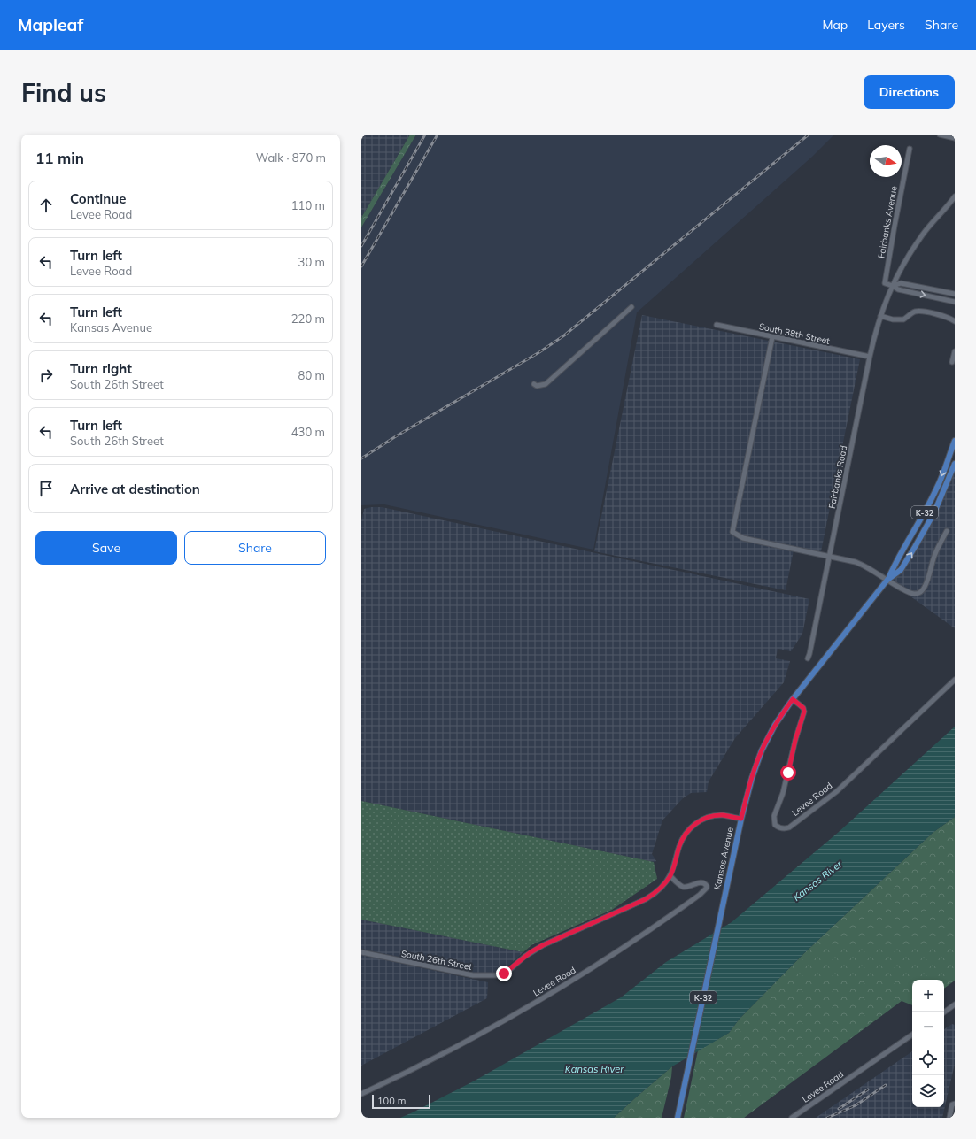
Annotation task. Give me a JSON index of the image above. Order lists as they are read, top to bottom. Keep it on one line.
{"streets":{"main road":["K-32","Kansas Avenue"],"street":["Fairbanks Avenue","South 38th Street","Fairbanks Road","Levee Road","South 26th Street"]},"crossings":[["Fairbanks Avenue","Fairbanks Road"],["South 38th Street","Fairbanks Road"],["Levee Road","Kansas Avenue"],["Levee Road","South 26th Street"],["Kansas Avenue","South 26th Street"]],"water":["Kansas River"],"scale_bar":"100 m","north":"right","page":{"header":"Mapleaf","nav":["Map","Layers","Share"],"buttons":["Directions",["Save","Share"]],"title":"Find us","heading":["11 min","Walk · 870 m"],"list":[["Continue","Levee Road","110 m"],["Turn left","Levee Road","30 m"],["Turn left","Kansas Avenue","220 m"],["Turn right","South 26th Street","80 m"],["Turn left","South 26th Street","430 m"],"Arrive at destination"],"map_buttons":["+","−"],"scale":"100 m"}}
